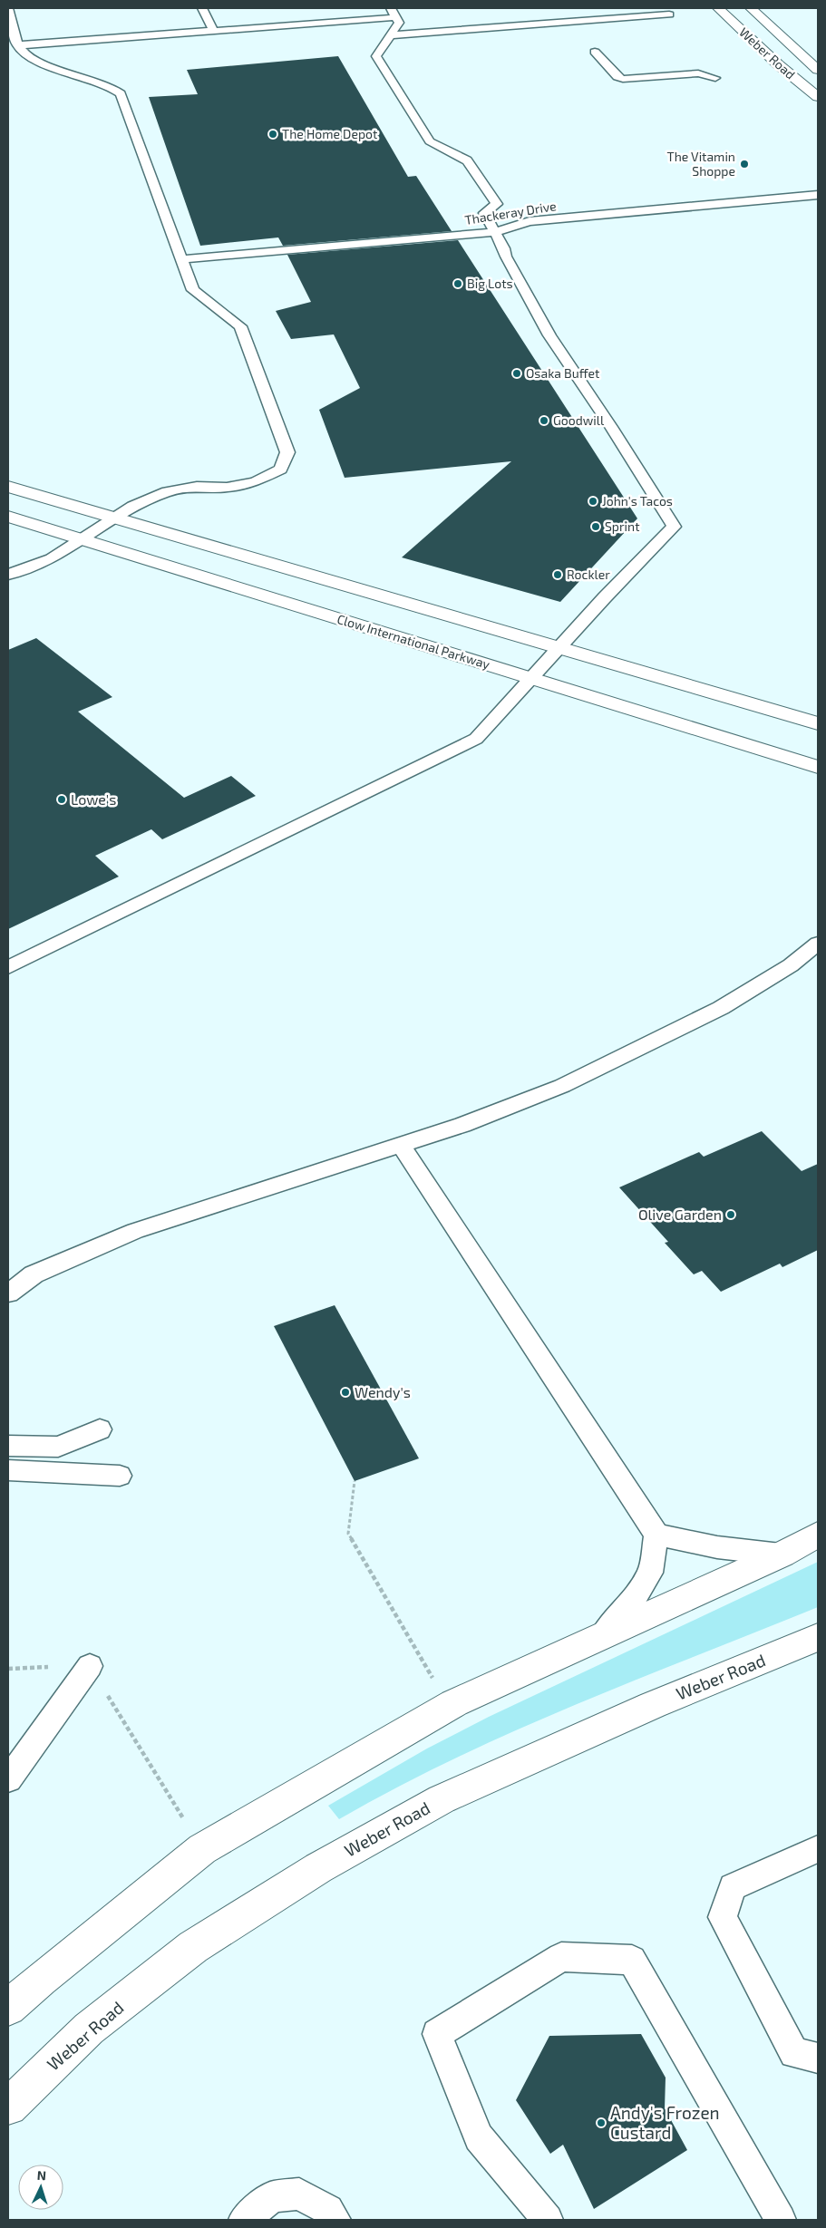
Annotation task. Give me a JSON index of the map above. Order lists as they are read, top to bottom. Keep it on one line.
{"streets":{"street":["Weber Road","Clow International Parkway"],"lane":["Thackeray Drive"]},"places":["The Home Depot","The Vitamin Shoppe","Big Lots","Osaka Buffet","Goodwill","John's Tacos","Sprint","Rockler","Lowe's","Olive Garden","Wendy's","Andy's Frozen Custard"],"north":"top"}
